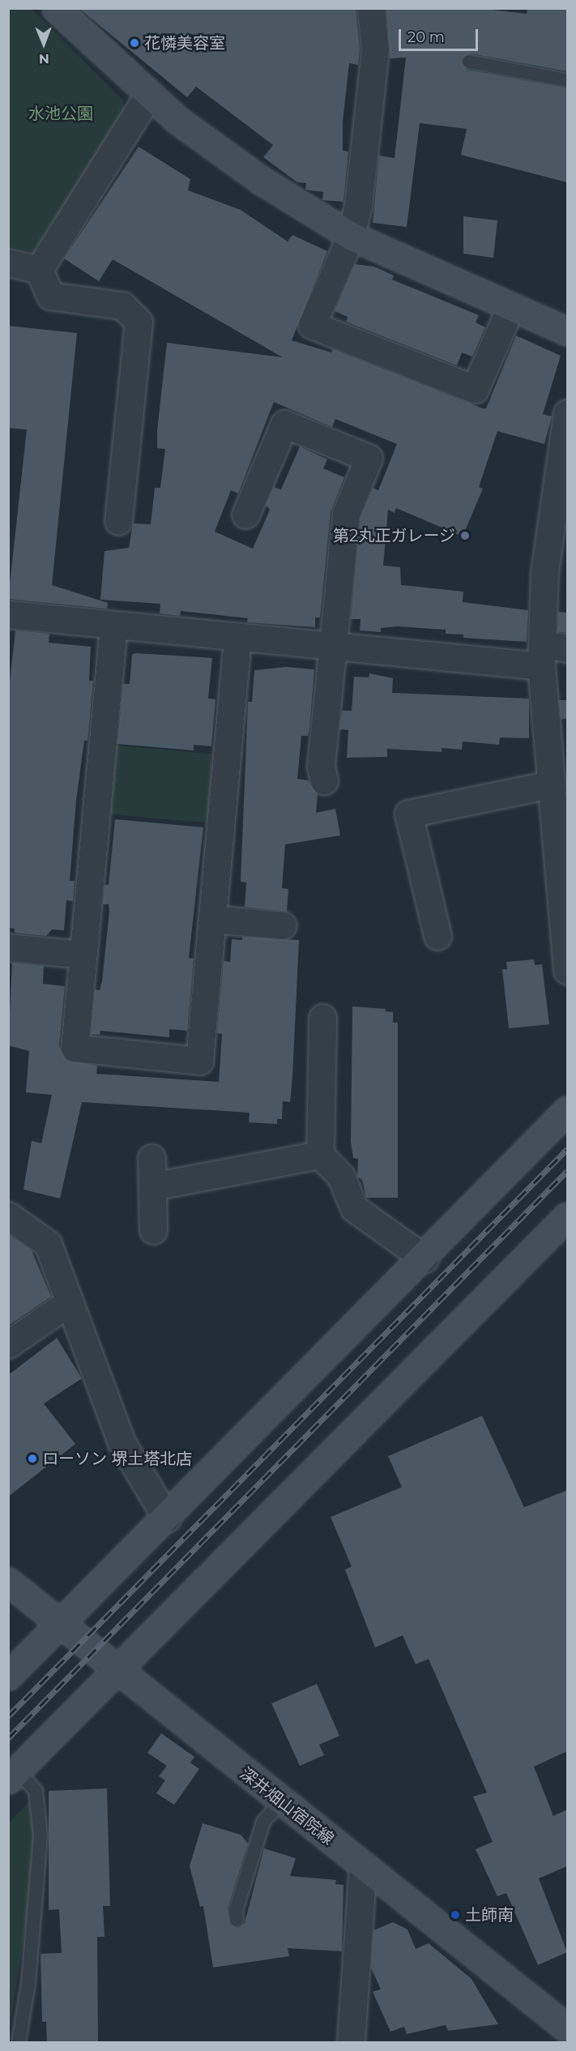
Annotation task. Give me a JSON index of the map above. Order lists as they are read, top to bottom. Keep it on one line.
{"streets":{"street":["深井畑山宿院線"]},"parks":["水池公園"],"places":["花憐美容室","第2丸正ガレージ","ローソン 堺土塔北店","土師南"],"scale_bar":"20 m","north":"bottom"}
